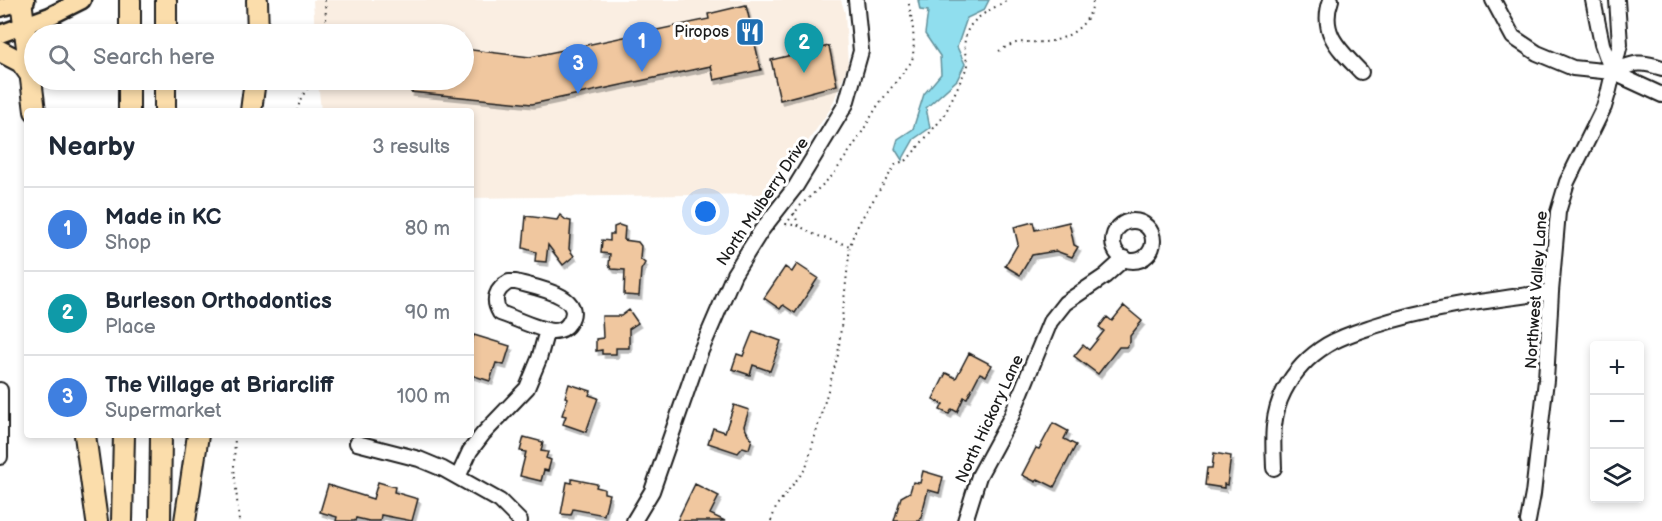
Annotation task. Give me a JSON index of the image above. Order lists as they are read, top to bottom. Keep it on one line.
{"streets":{"street":["North Mulberry Drive","Northwest Valley Lane","North Hickory Lane"]},"places":{"restaurant":["Piropos"]},"page":{"pins":["1","2","3"],"search":"Search here","heading":["Nearby","3 results"],"list":[{"mark":"1","name":"Made in KC","note":"Shop","value":"80 m"},{"mark":"2","name":"Burleson Orthodontics","note":"Place","value":"90 m"},{"mark":"3","name":"The Village at Briarcliff","note":"Supermarket","value":"100 m"}],"map_buttons":["+","−"]}}
